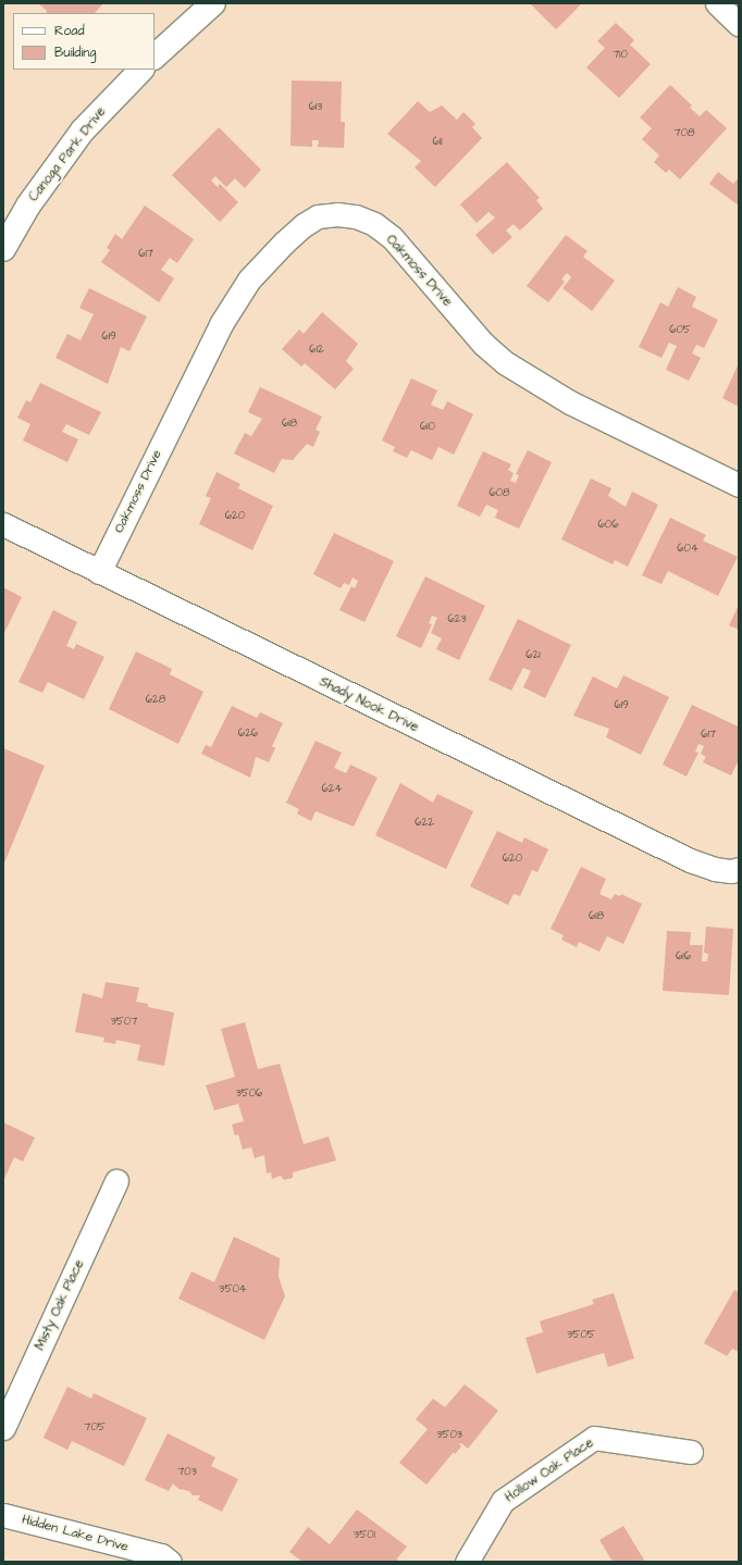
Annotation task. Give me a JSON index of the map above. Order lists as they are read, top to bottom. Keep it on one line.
{"streets":{"street":["Canoga Park Drive","Oakmoss Drive","Shady Nook Drive","Misty Oak Place","Hollow Oak Place","Hidden Lake Drive"]},"crossings":[["Oakmoss Drive","Shady Nook Drive"]],"house_numbers":["710","613","708","611","617","605","619","612","618","610","608","620","606","604","623","621","628","619","626","617","624","622","620","618","616","3507","3506","3504","3505","705","3503","703","3501"],"legend":["Road","Building"]}
